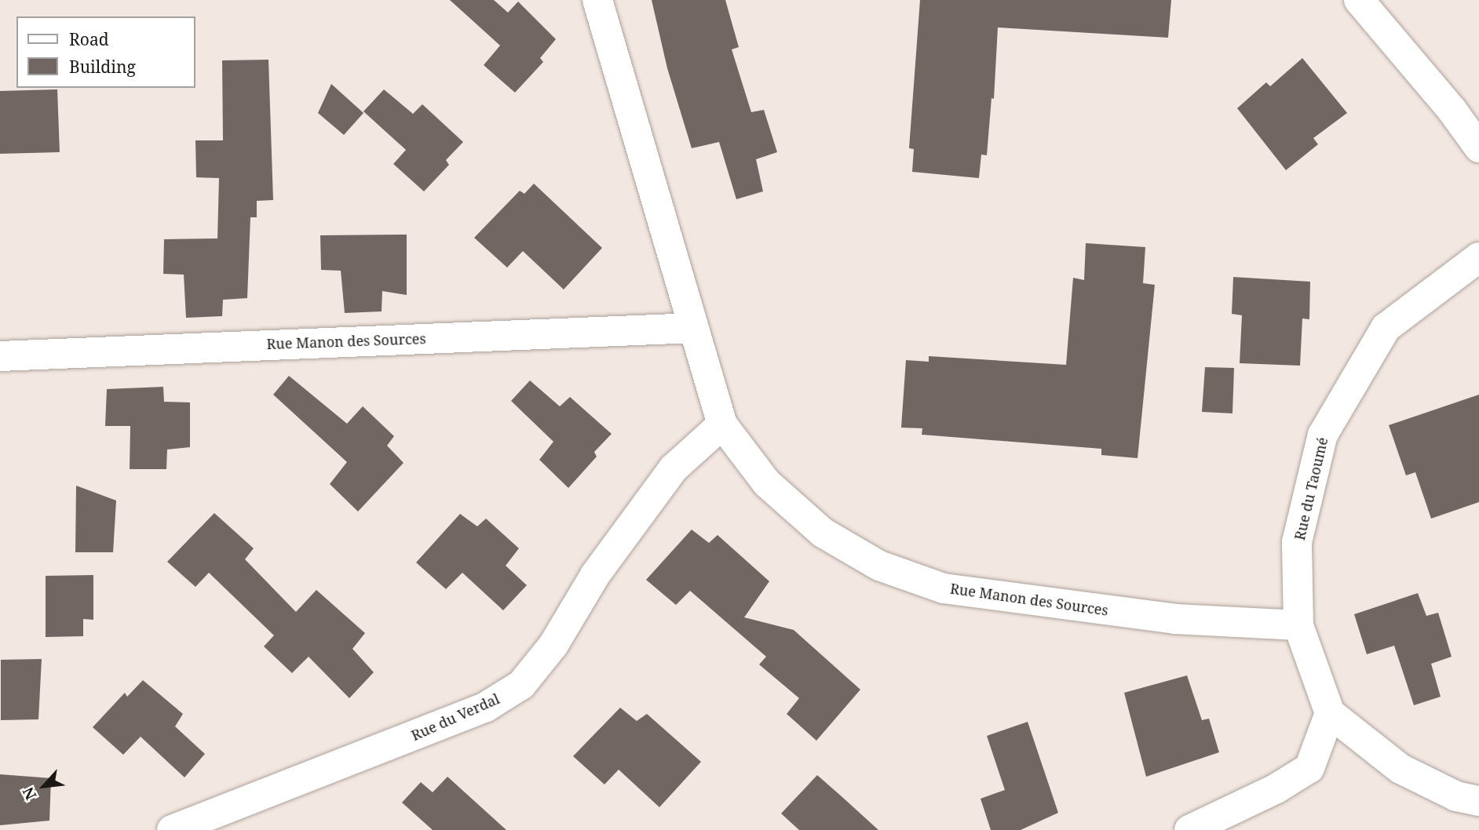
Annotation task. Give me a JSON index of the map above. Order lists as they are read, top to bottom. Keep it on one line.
{"streets":{"street":["Rue Manon des Sources","Rue du Taoumé","Rue du Verdal"]},"crossings":[["Rue Manon des Sources","Rue du Taoumé"],["Rue Manon des Sources","Rue du Verdal"]],"legend":["Road","Building"],"north":"bottom left"}
